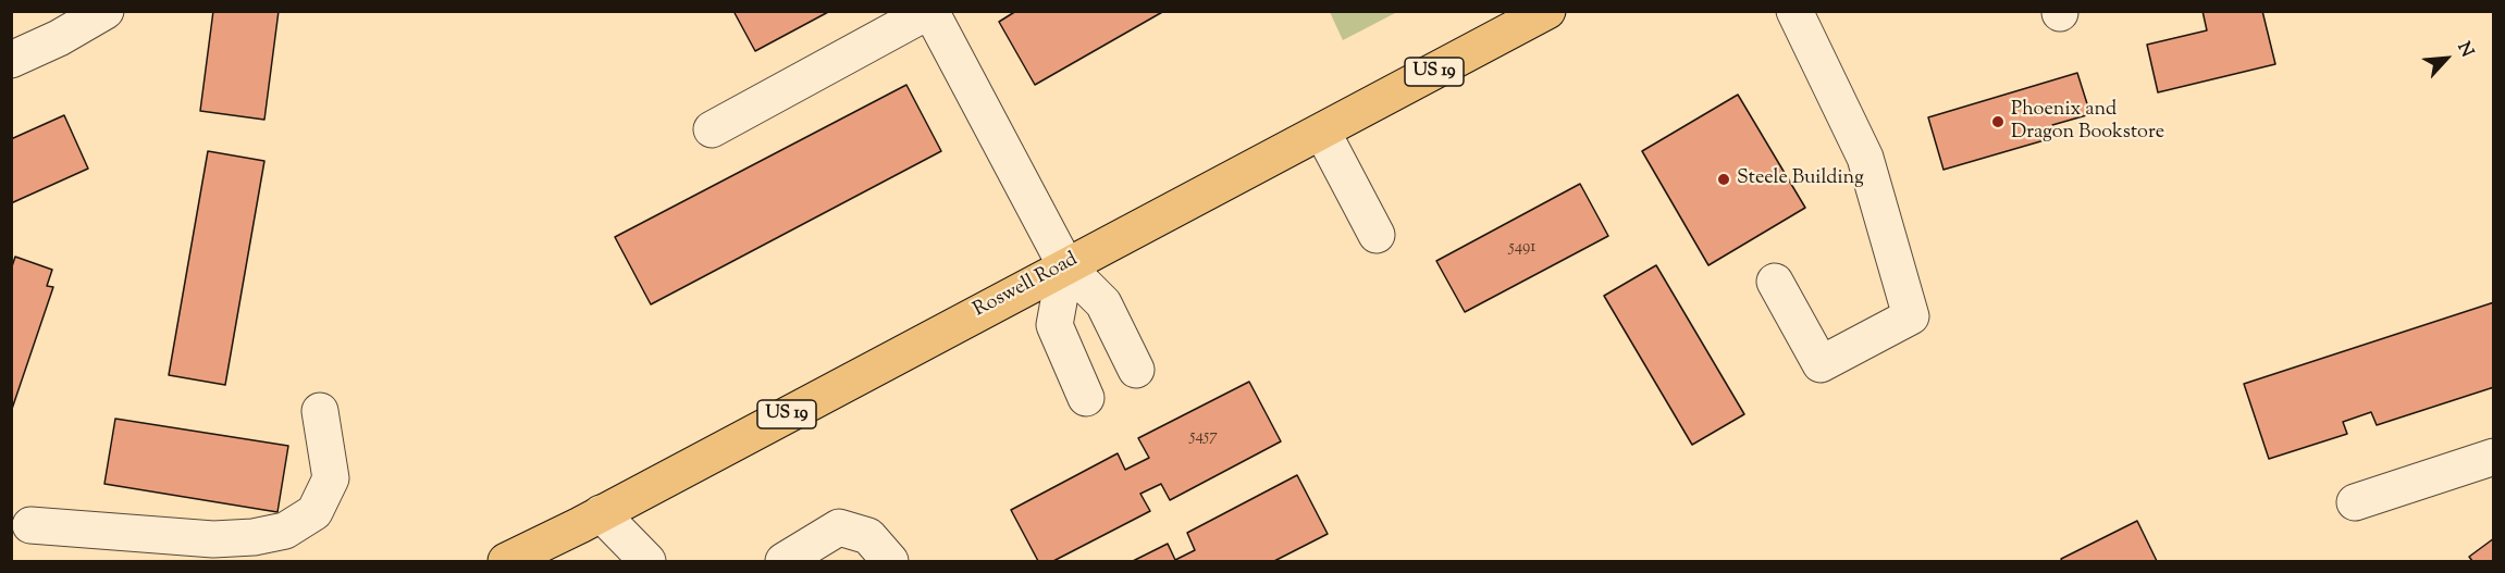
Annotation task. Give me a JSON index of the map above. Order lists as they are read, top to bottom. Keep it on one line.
{"streets":{"main road":["US 19","Roswell Road"]},"places":["Phoenix and Dragon Bookstore","Steele Building"],"house_numbers":["5491","5457"],"north":"top right"}
